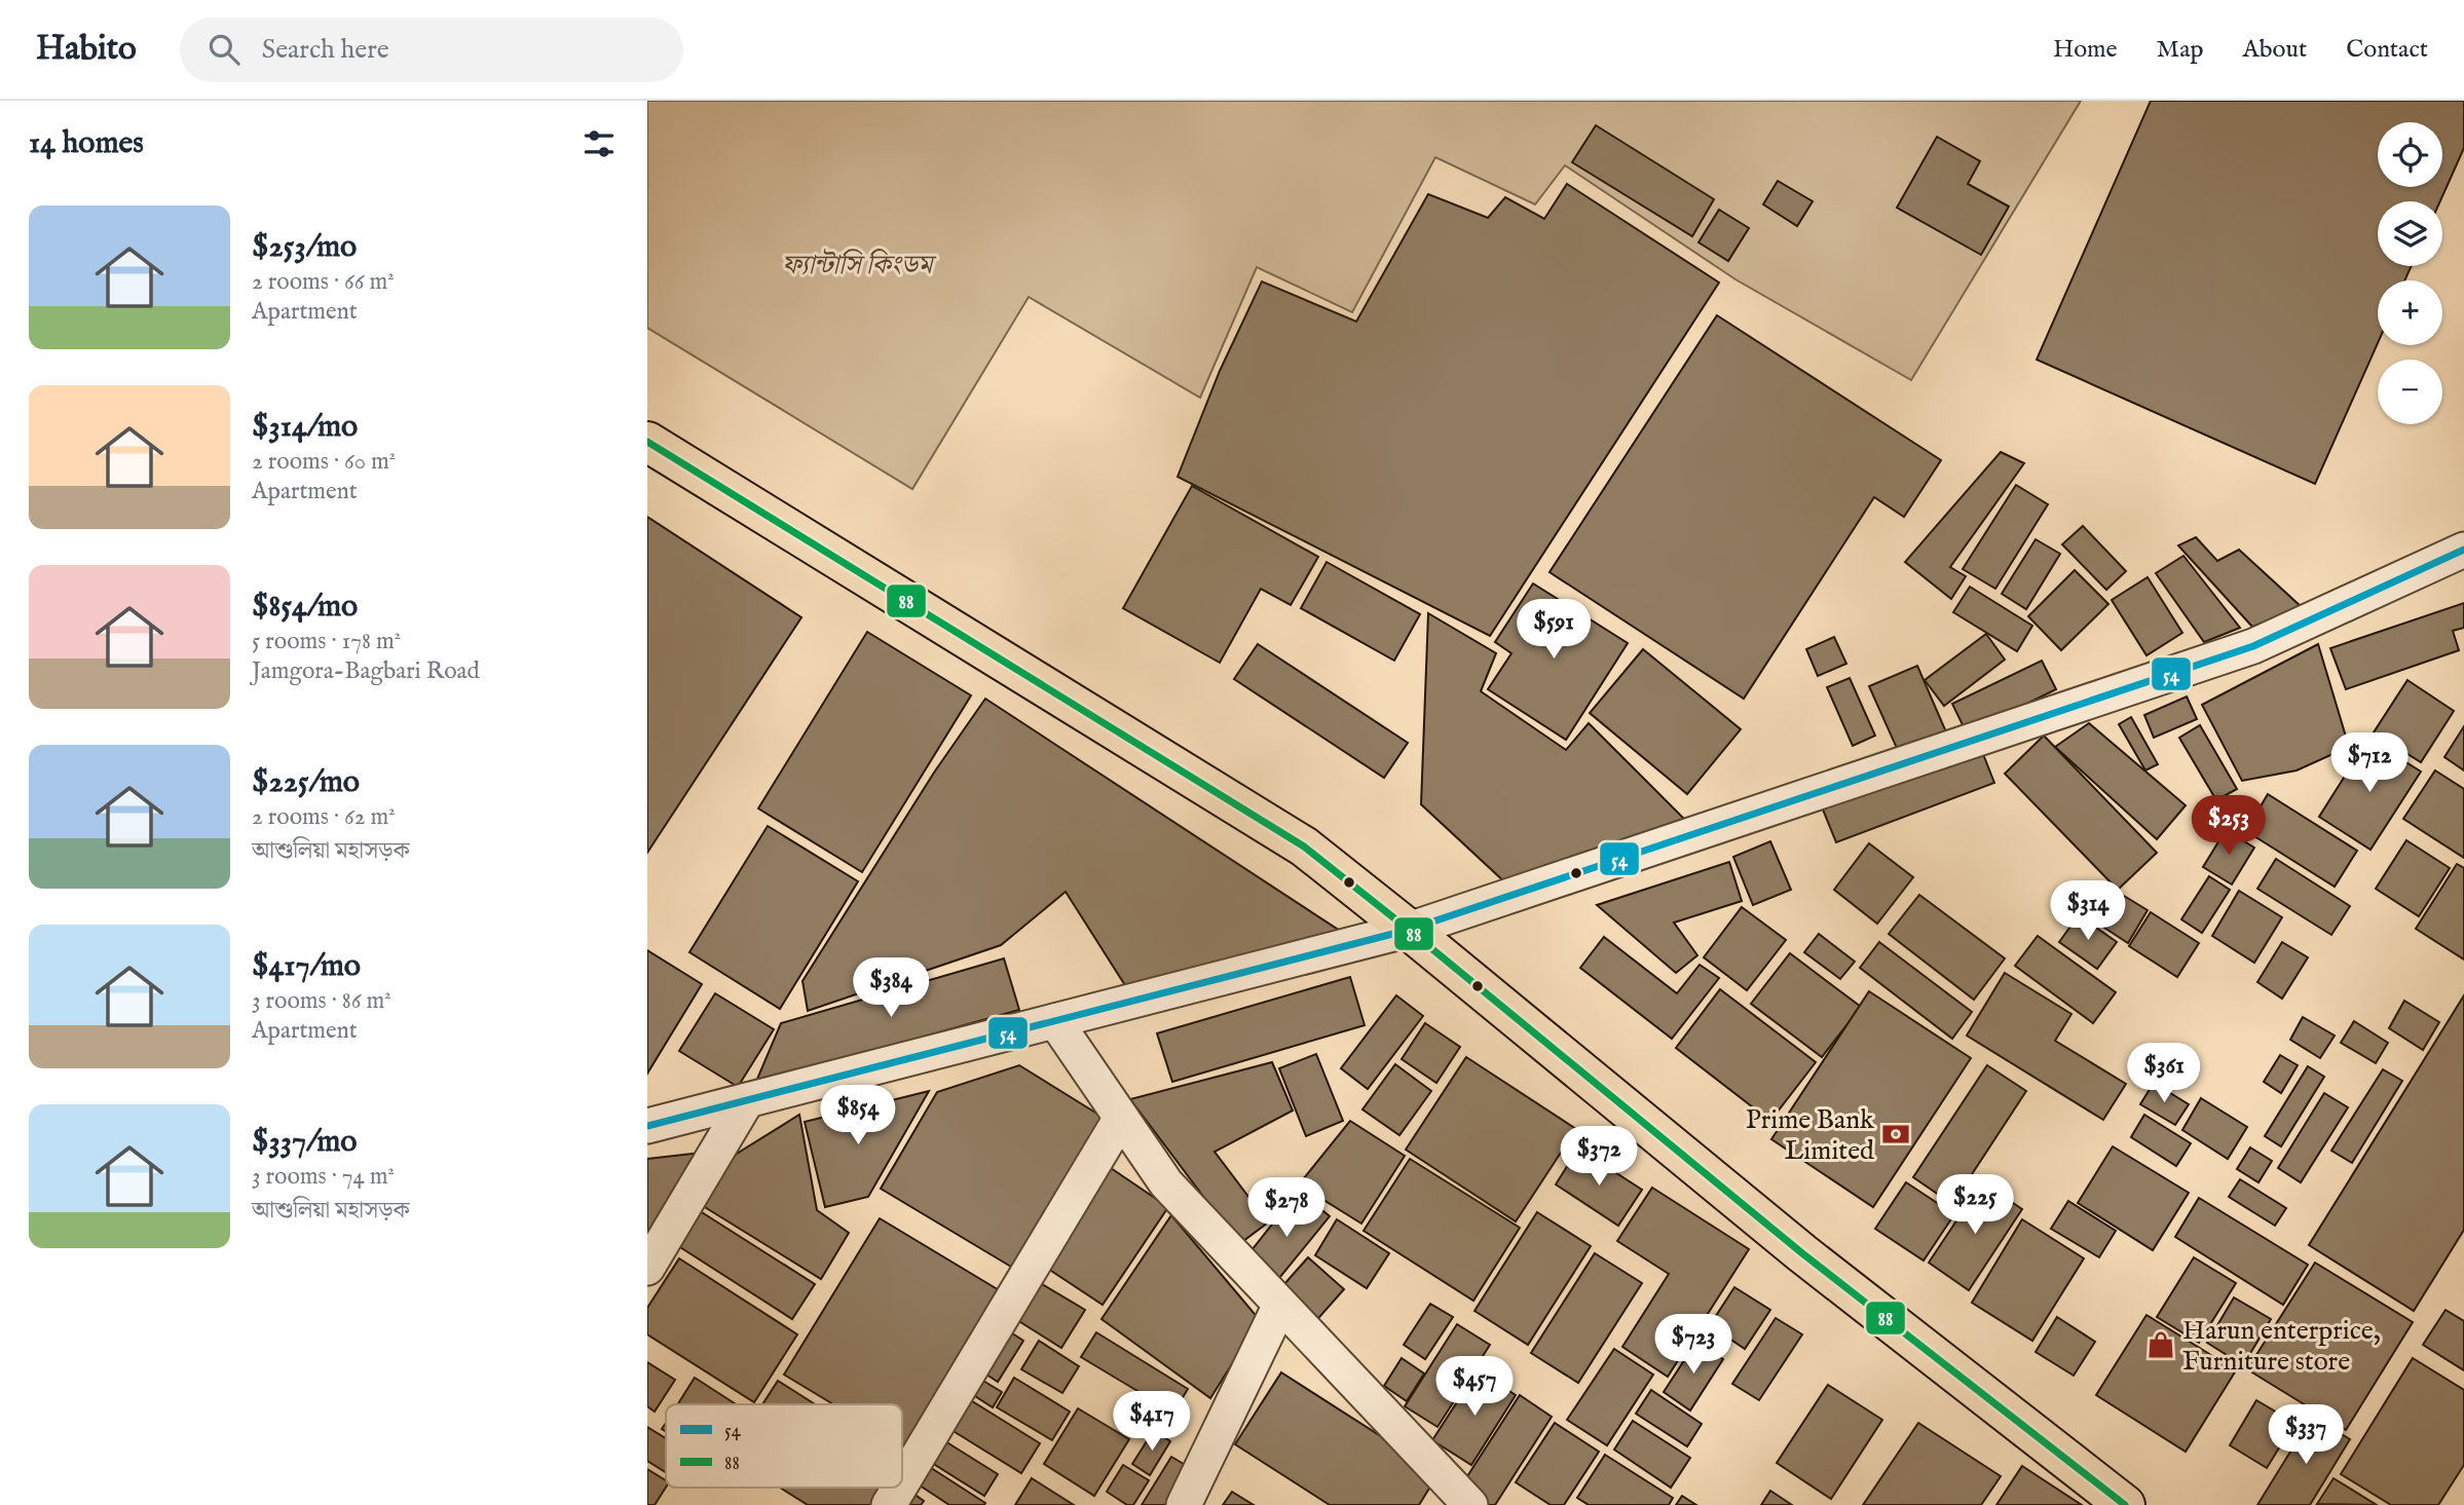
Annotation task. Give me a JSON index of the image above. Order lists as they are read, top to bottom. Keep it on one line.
{"parks":["ফ্যান্টাসি কিংডম"],"places":{"bank":["Prime Bank Limited"],"shop":["Harun enterprice, Furniture store"]},"lines":["transit line 88","transit line 54"],"legend":["54","88"],"page":{"header":"Habito","search":"Search here","nav":["Home","Map","About","Contact"],"heading":"14 homes","map_buttons":["+","−"],"list":[{"name":"$253/mo","note":"2 rooms · 66 m² · Apartment"},{"name":"$314/mo","note":"2 rooms · 60 m² · Apartment"},{"name":"$854/mo","note":"5 rooms · 178 m² · Jamgora-Bagbari Road"},{"name":"$225/mo","note":"2 rooms · 62 m² · আশুলিয়া মহাসড়ক"},{"name":"$417/mo","note":"3 rooms · 86 m² · Apartment"},{"name":"$337/mo","note":"3 rooms · 74 m² · আশুলিয়া মহাসড়ক"}],"price":["$591","$712","$253","$314","$384","$361","$854","$372","$225","$278","$723","$457","$417","$337"]}}
